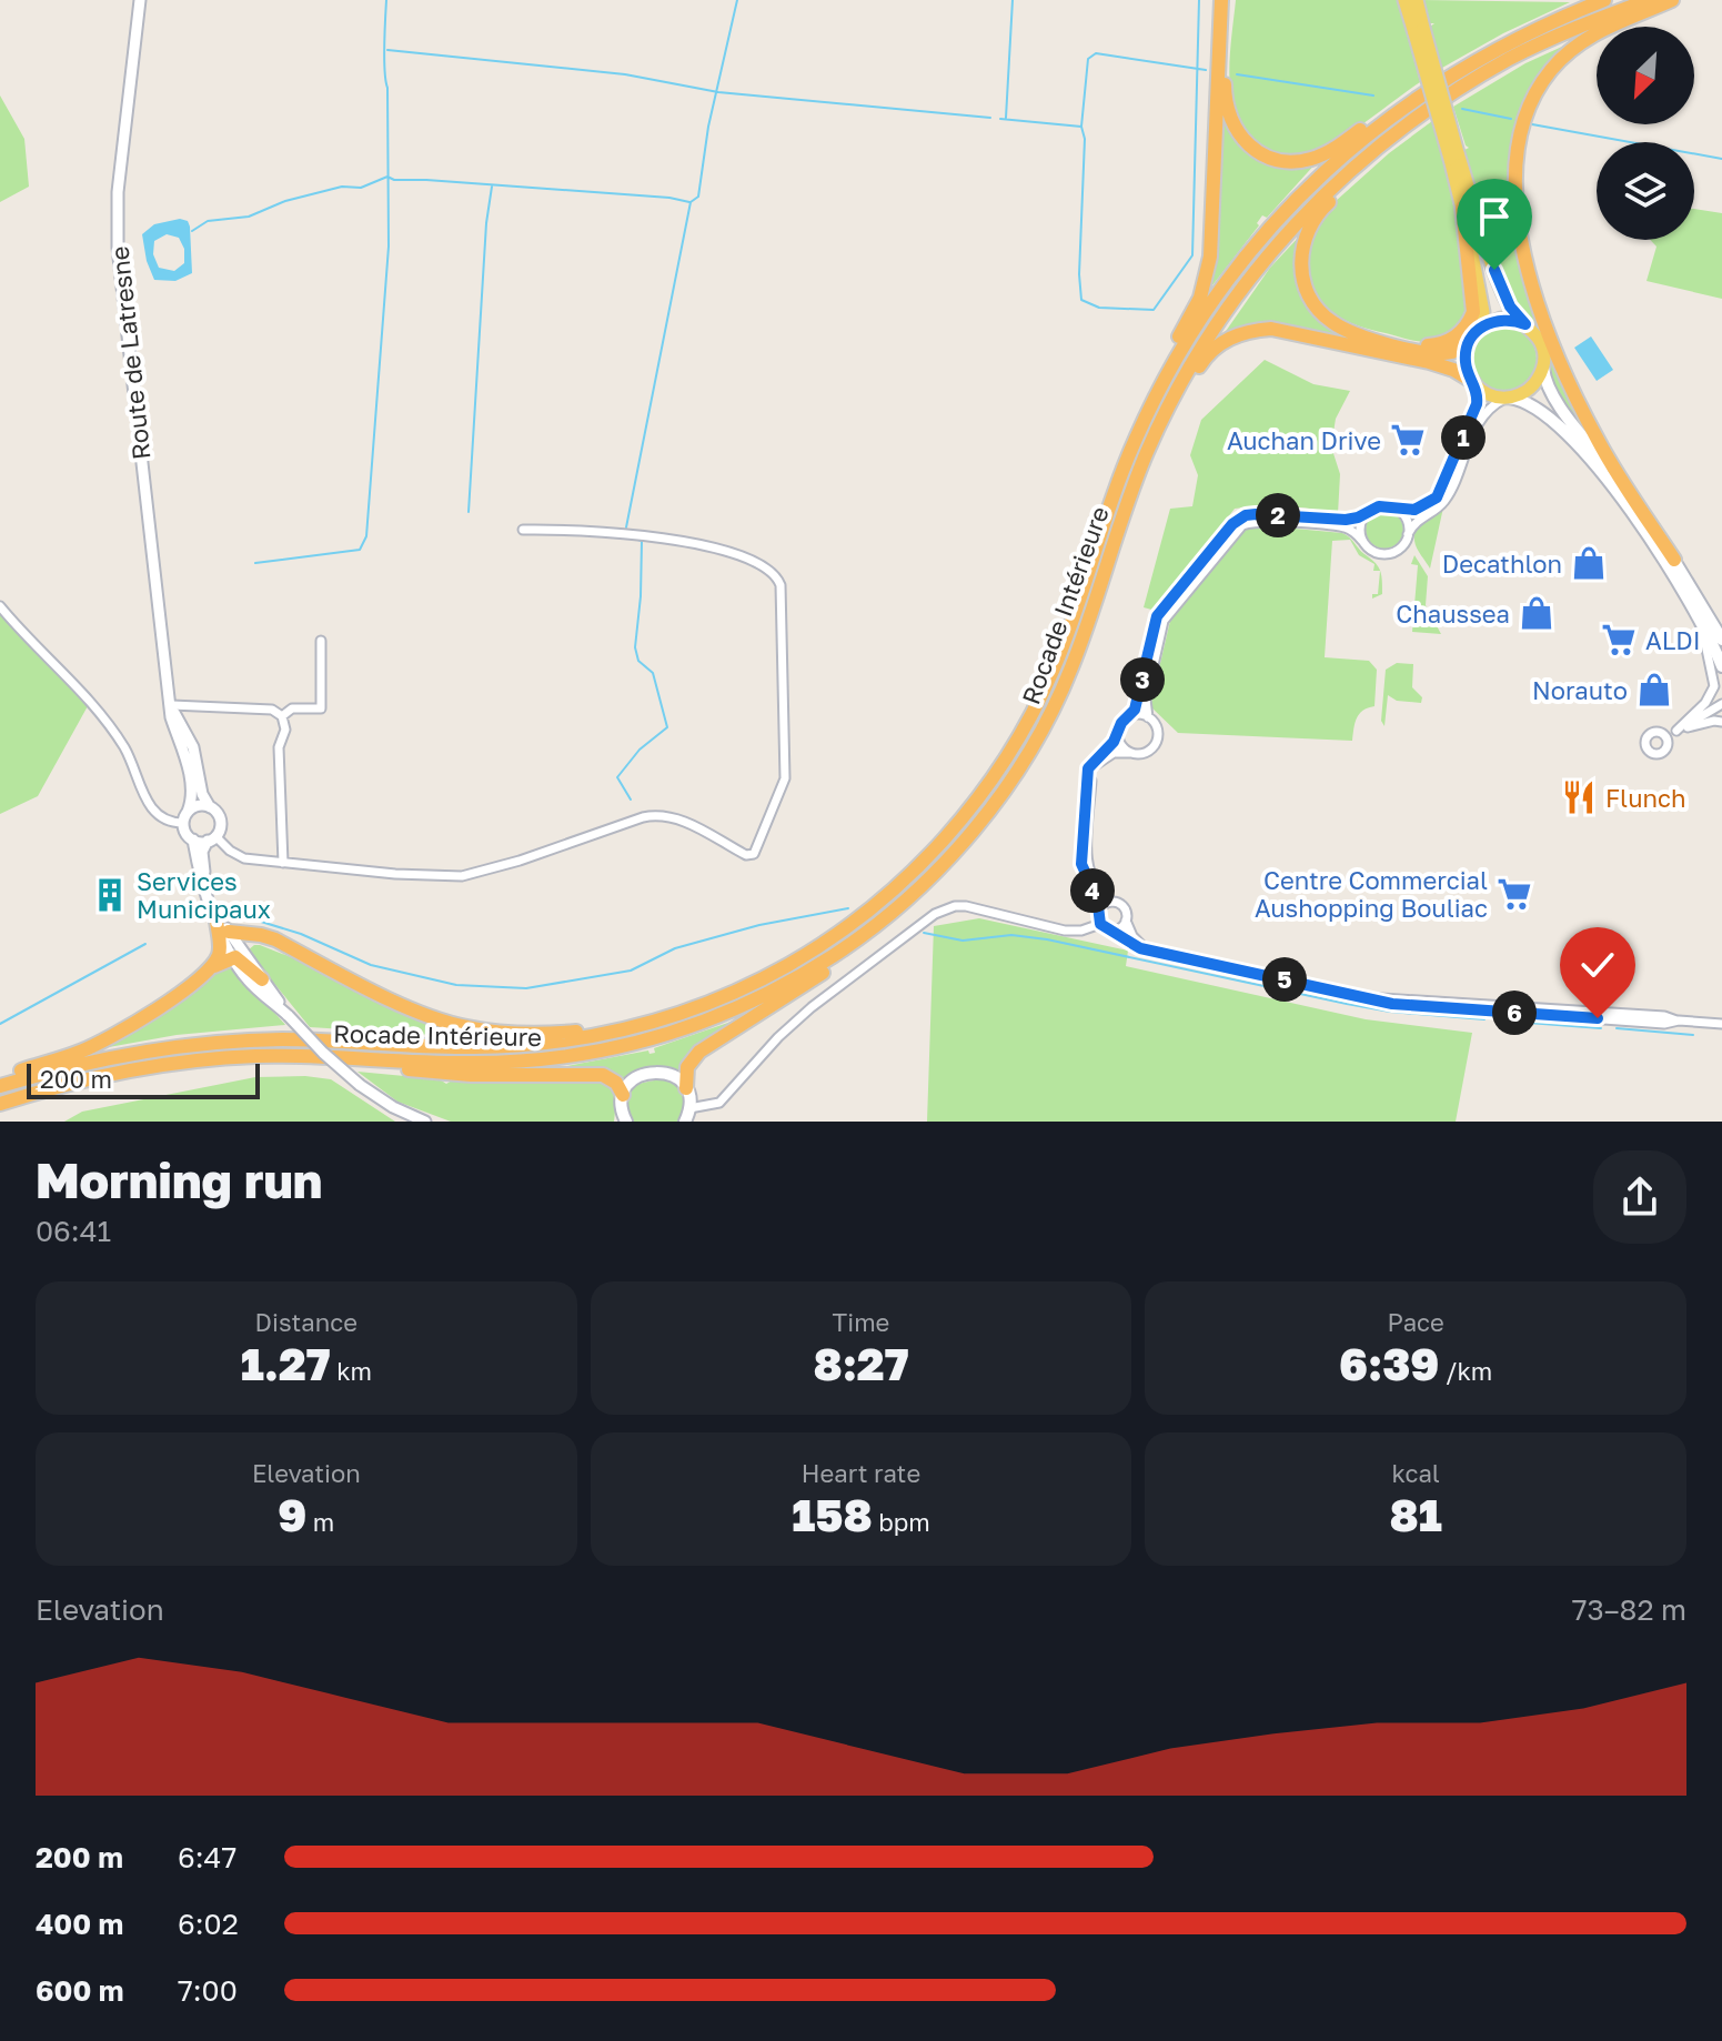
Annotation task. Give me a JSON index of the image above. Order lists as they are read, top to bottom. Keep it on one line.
{"streets":{"highway":["Rocade Intérieure"],"street":["Route de Latresne"]},"places":{"supermarket":["Auchan Drive","ALDI","Centre Commercial Aushopping Bouliac"],"shop":["Decathlon","Chaussea","Norauto"],"restaurant":["Flunch"],"building":["Services Municipaux"]},"scale_bar":"200 m","north":"bottom left","page":{"pins":["1","2","3","4","5","6"],"scale":"200 m","heading":["Morning run","06:41"],"stats":[["Distance","1.27 km"],["Time","8:27"],["Pace","6:39 /km"],["Elevation","9 m"],["Heart rate","158 bpm"],["kcal","81"]],"chart":["Elevation","73–82 m"],"list":[{"name":"200 m","note":"6:47"},{"name":"400 m","note":"6:02"},{"name":"600 m","note":"7:00"}]}}
